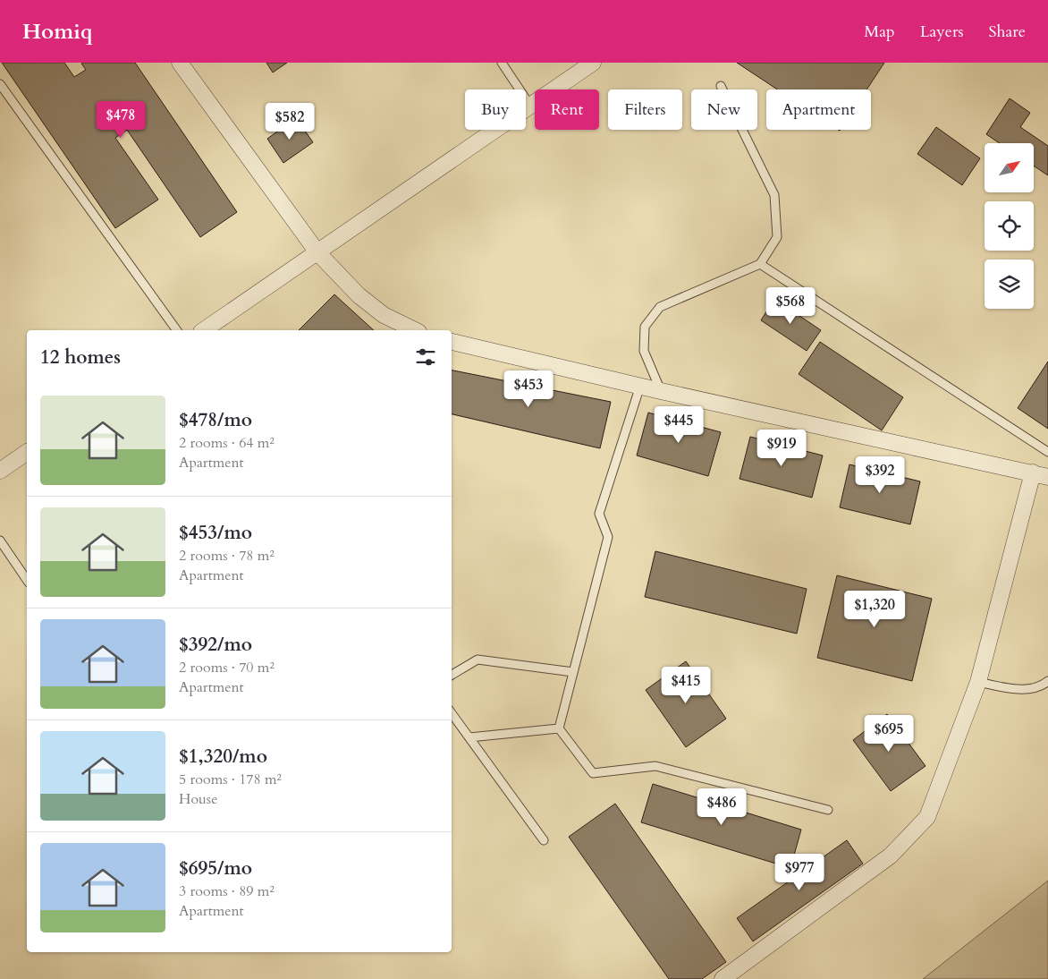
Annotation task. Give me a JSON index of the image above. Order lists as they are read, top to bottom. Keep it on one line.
{"north":"top right","page":{"header":"Homiq","nav":["Map","Layers","Share"],"chip":["Buy","Rent","Filters","New","Apartment"],"price":["$478","$582","$568","$453","$445","$919","$392","$1,320","$415","$695","$486","$977"],"heading":"12 homes","list":[{"name":"$478/mo","note":"2 rooms · 64 m² · Apartment"},{"name":"$453/mo","note":"2 rooms · 78 m² · Apartment"},{"name":"$392/mo","note":"2 rooms · 70 m² · Apartment"},{"name":"$1,320/mo","note":"5 rooms · 178 m² · House"},{"name":"$695/mo","note":"3 rooms · 89 m² · Apartment"}]}}
